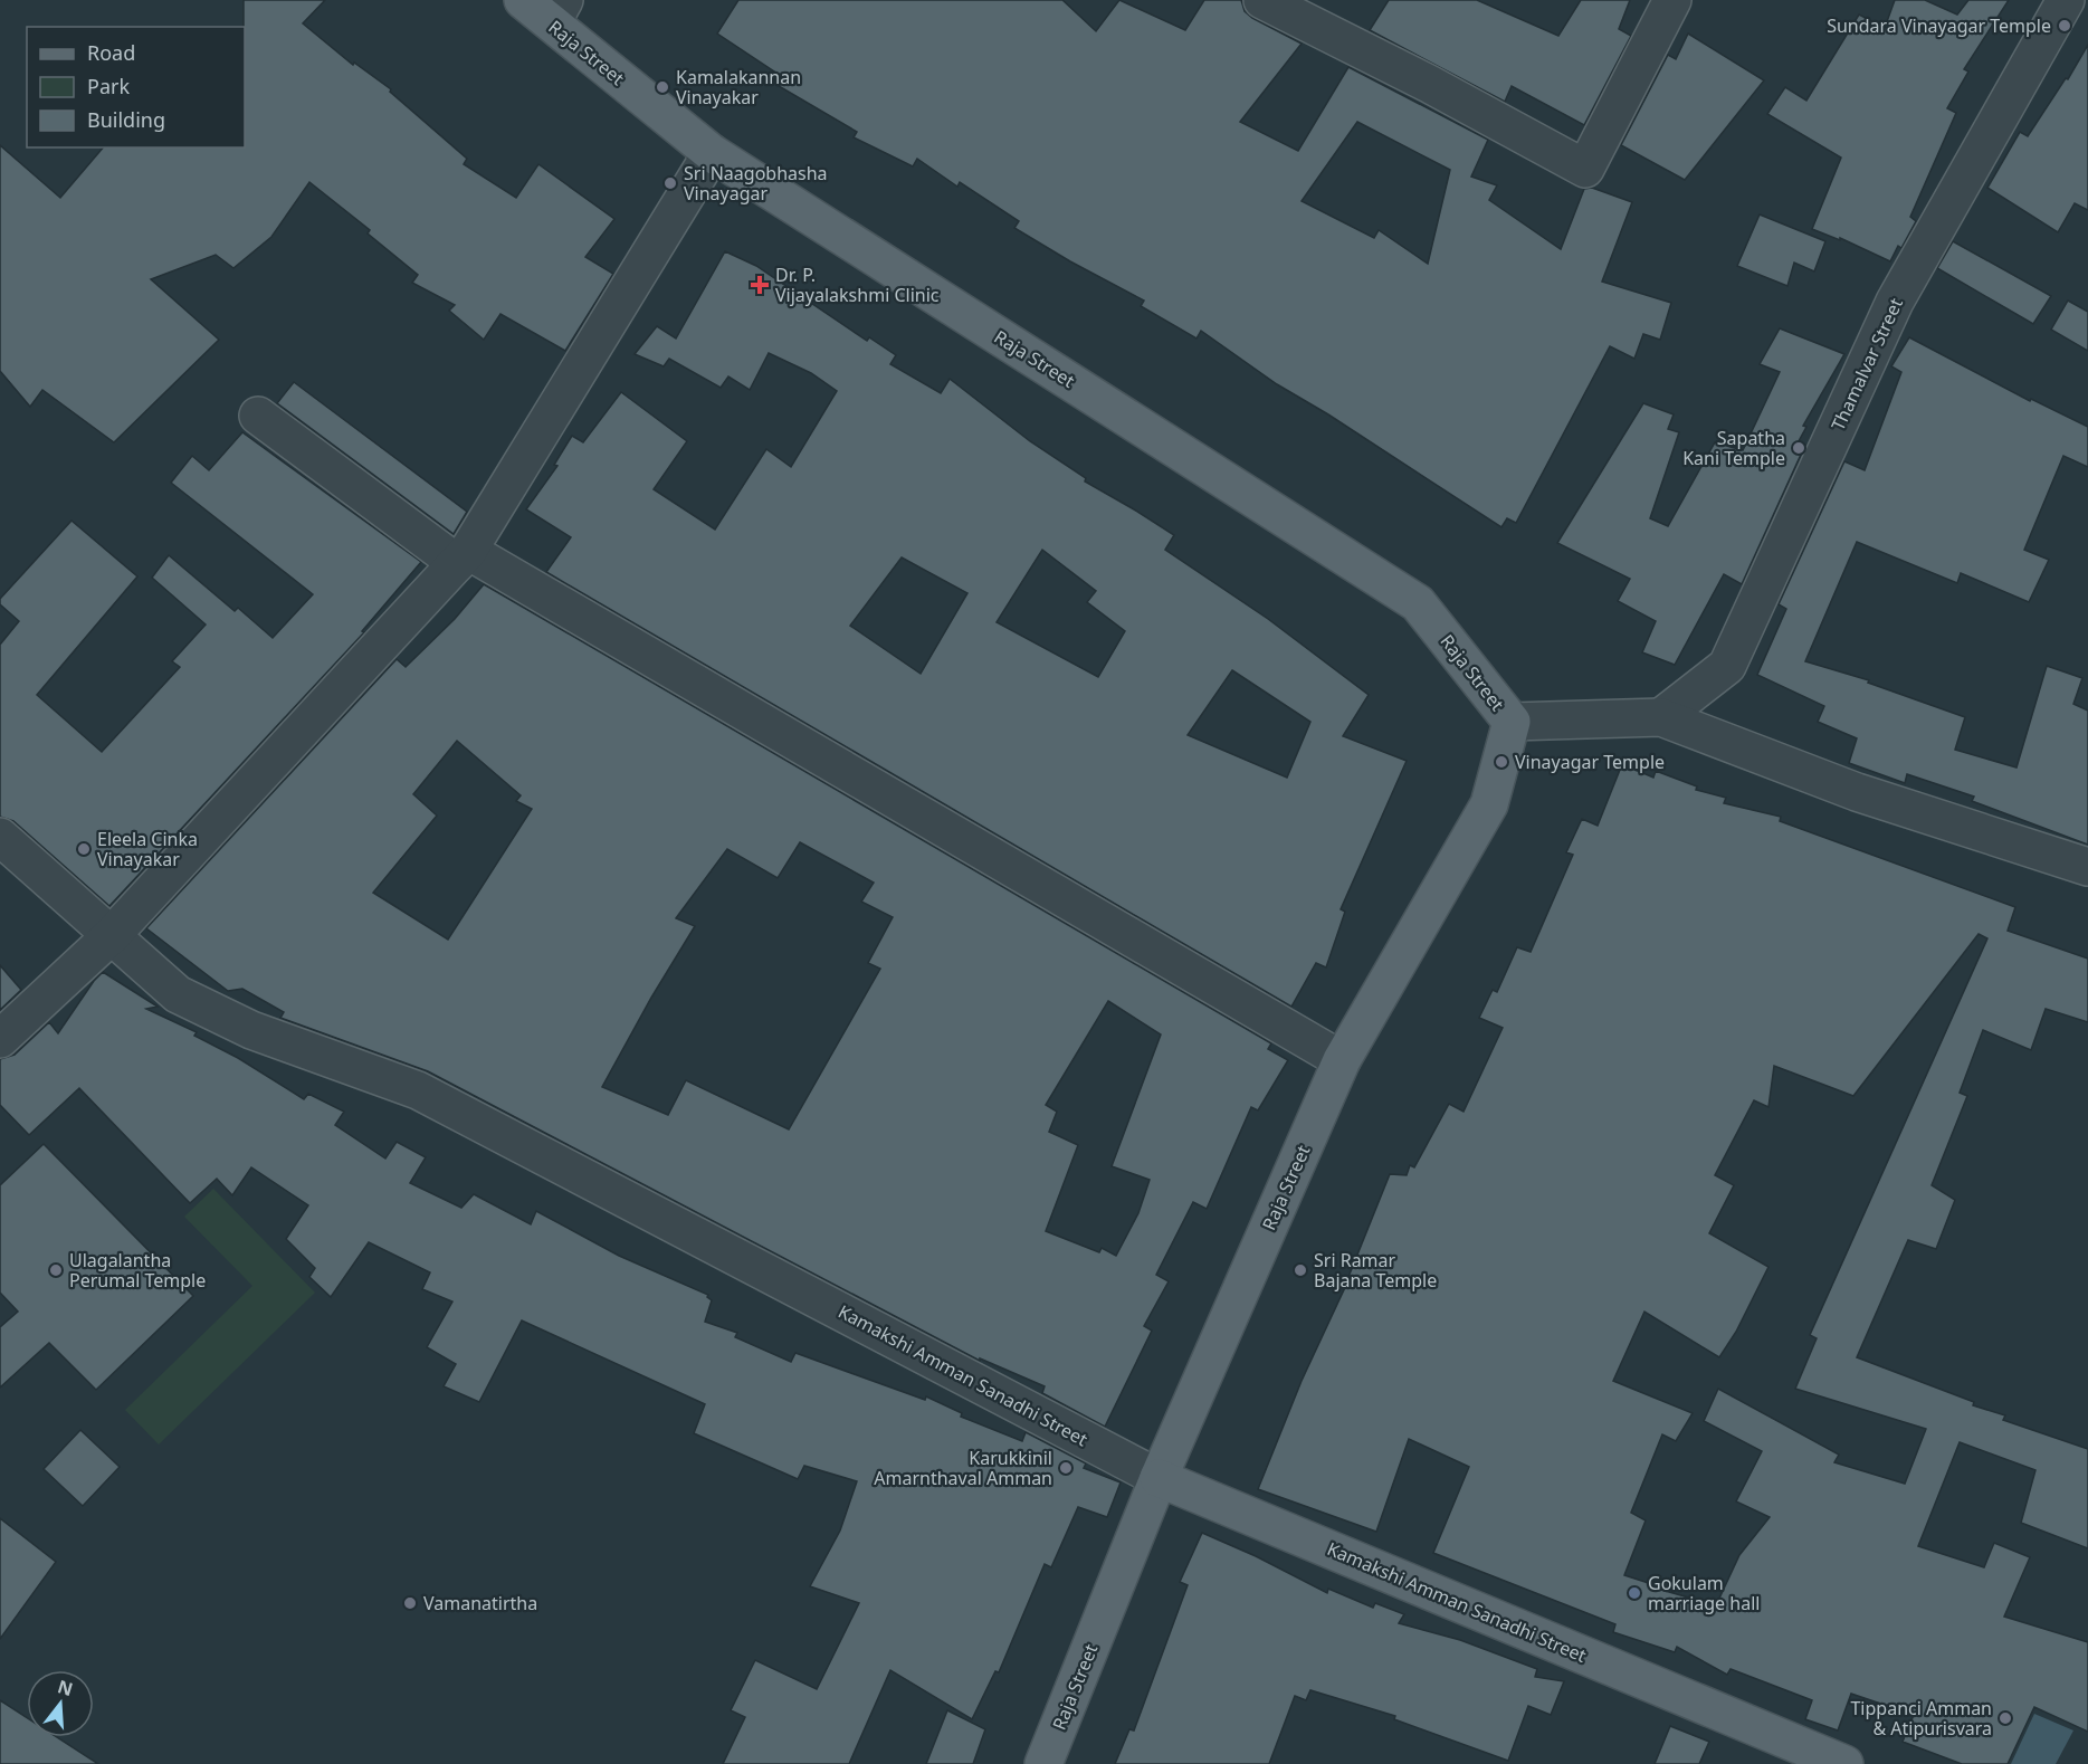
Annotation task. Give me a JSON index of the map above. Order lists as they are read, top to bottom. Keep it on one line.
{"streets":{"main road":["Raja Street","Kamakshi Amman Sanadhi Street"],"street":["Thamalvar Street"]},"crossings":[["Raja Street","Kamakshi Amman Sanadhi Street"]],"places":{"other":["Sundara Vinayagar Temple","Kamalakannan Vinayakar","Sri Naagobhasha Vinayagar","Sapatha Kani Temple","Vinayagar Temple","Eleela Cinka Vinayakar","Ulagalantha Perumal Temple","Sri Ramar Bajana Temple","Karukkinil Amarnthaval Amman","Gokulam marriage hall","Vamanatirtha","Tippanci Amman & Atipurisvara"],"health":["Dr. P. Vijayalakshmi Clinic"]},"legend":["Road","Park","Building"],"north":"top"}
